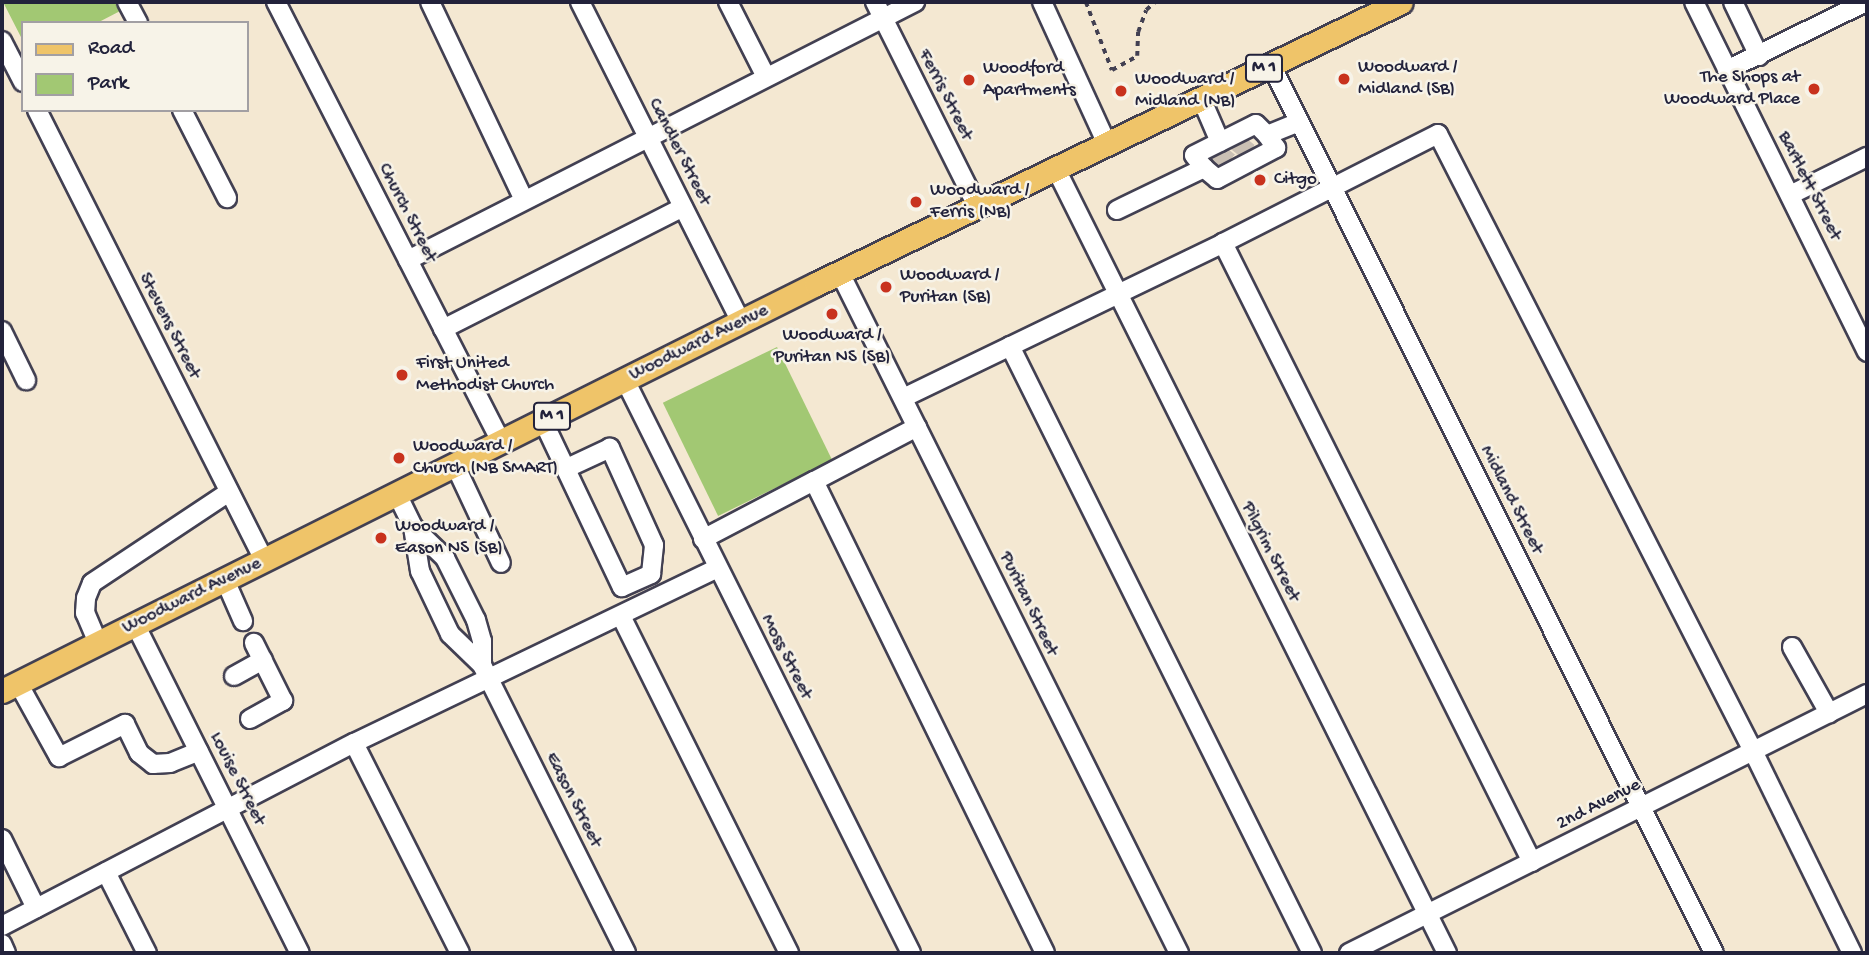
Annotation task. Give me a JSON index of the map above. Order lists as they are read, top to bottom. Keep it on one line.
{"streets":{"main road":["M 1","Woodward Avenue"],"street":["Ferris Street","Candler Street","Bartlett Street","Church Street","Stevens Street","Midland Street","Pilgrim Street","Puritan Street","Moss Street","Louise Street","Eason Street","2nd Avenue"]},"crossings":[["Ferris Street","Woodward Avenue"],["Candler Street","Woodward Avenue"],["Church Street","Woodward Avenue"],["Stevens Street","Woodward Avenue"],["Woodward Avenue","Midland Street"],["Woodward Avenue","Pilgrim Street"],["Woodward Avenue","Puritan Street"],["Woodward Avenue","Moss Street"],["Woodward Avenue","Louise Street"],["Woodward Avenue","Eason Street"],["Midland Street","2nd Avenue"],["Pilgrim Street","2nd Avenue"]],"places":["Woodward / Midland (SB)","Woodford Apartments","The Shops at Woodward Place","Woodward / Midland (NB)","Citgo","Woodward / Ferris (NB)","Woodward / Puritan (SB)","Woodward / Puritan NS (SB)","First United Methodist Church","Woodward / Church (NB SMART)","Woodward / Eason NS (SB)"],"legend":["Road","Park"]}
